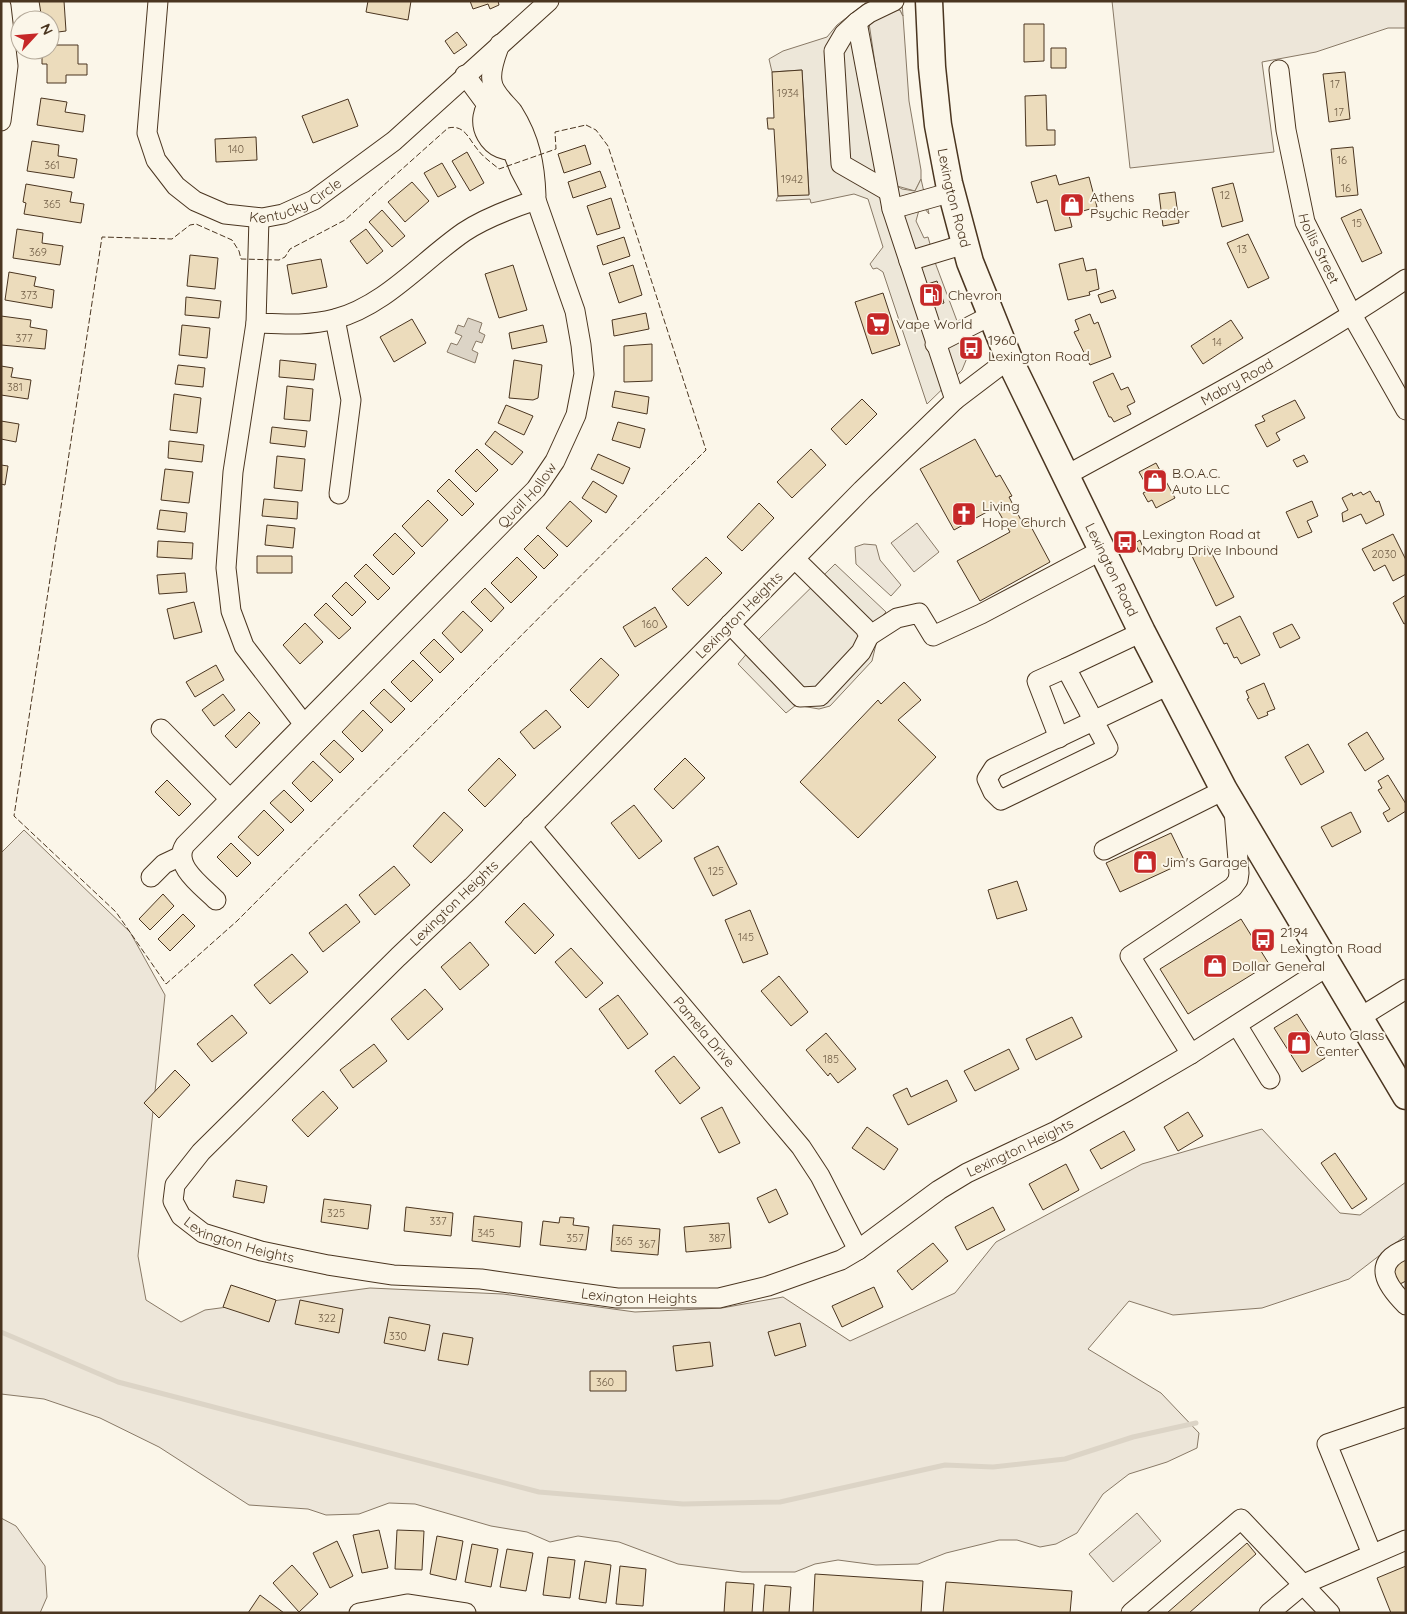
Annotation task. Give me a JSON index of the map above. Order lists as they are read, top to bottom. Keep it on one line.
{"streets":{"highway":["Lexington Road"],"street":["Kentucky Circle","Hollis Street","Mabry Road","Quail Hollow","Lexington Heights","Pamela Drive"]},"crossings":[["Kentucky Circle","Quail Hollow"],["Lexington Road","Mabry Road"],["Lexington Road","Lexington Heights"],["Hollis Street","Mabry Road"],["Lexington Heights","Pamela Drive"]],"places":{"shop":["Athens Psychic Reader","B.O.A.C. Auto LLC","Jim's Garage","Dollar General","Auto Glass Center"],"fuel station":["Chevron"],"supermarket":["Vape World"],"bus stop":["1960 Lexington Road","Lexington Road at Mabry Drive Inbound","2194 Lexington Road"],"church":["Living Hope Church"]},"house_numbers":["17","1934","17","140","16","361","1942","16","12","365","15","13","369","373","377","14","381","2030","160","125","145","185","325","337","345","357","387","365","367","322","330","360"],"north":"top right"}
